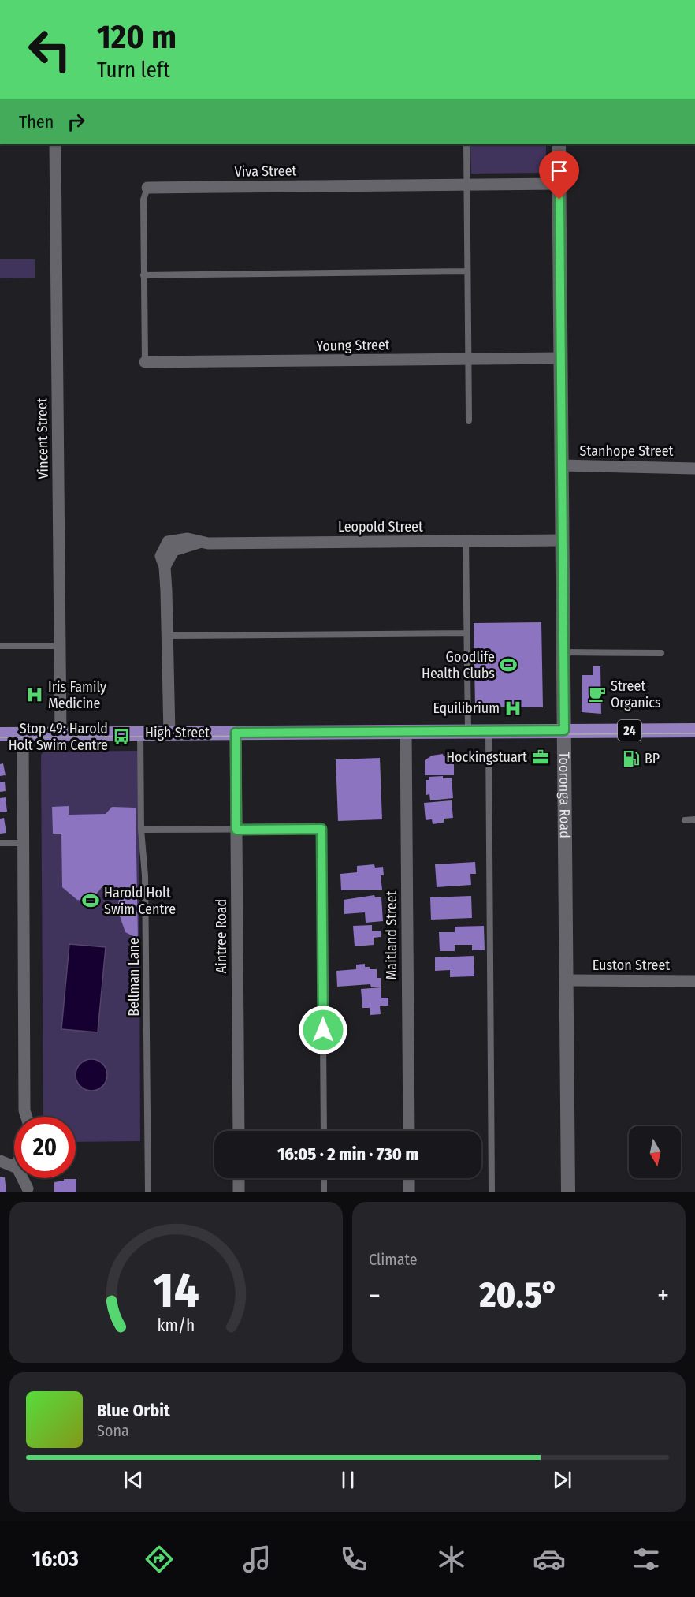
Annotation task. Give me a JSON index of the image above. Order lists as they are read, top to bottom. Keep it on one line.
{"streets":{"main road":["24","High Street","Tooronga Road"],"street":["Viva Street","Young Street","Vincent Street","Stanhope Street","Leopold Street","Maitland Street","Aintree Road","Euston Street"],"lane":["Bellman Lane"]},"crossings":[["Viva Street","Young Street"],["Viva Street","Tooronga Road"],["Young Street","Tooronga Road"],["Vincent Street","High Street"],["Stanhope Street","Tooronga Road"],["Leopold Street","High Street"],["Leopold Street","Tooronga Road"],["High Street","Tooronga Road"],["High Street","Maitland Street"],["High Street","Aintree Road"],["High Street","Bellman Lane"],["Tooronga Road","Euston Street"]],"places":{"sports":["Goodlife Health Clubs","Harold Holt Swim Centre"],"cafe":["Street Organics"],"hospital":["Iris Family Medicine","Equilibrium"],"bus stop":["Stop 49: Harold Holt Swim Centre"],"office":["Hockingstuart"],"fuel station":["BP"]},"north":"bottom","page":{"turn":["120 m","Turn left"],"then":"Then","limit":"20","trip":"16:05 · 2 min · 730 m","tile":"Climate","heat":["−","20.5°","+"],"song":["Blue Orbit","Sona"],"tabs":"16:03","gauge":["14","km/h"]}}
